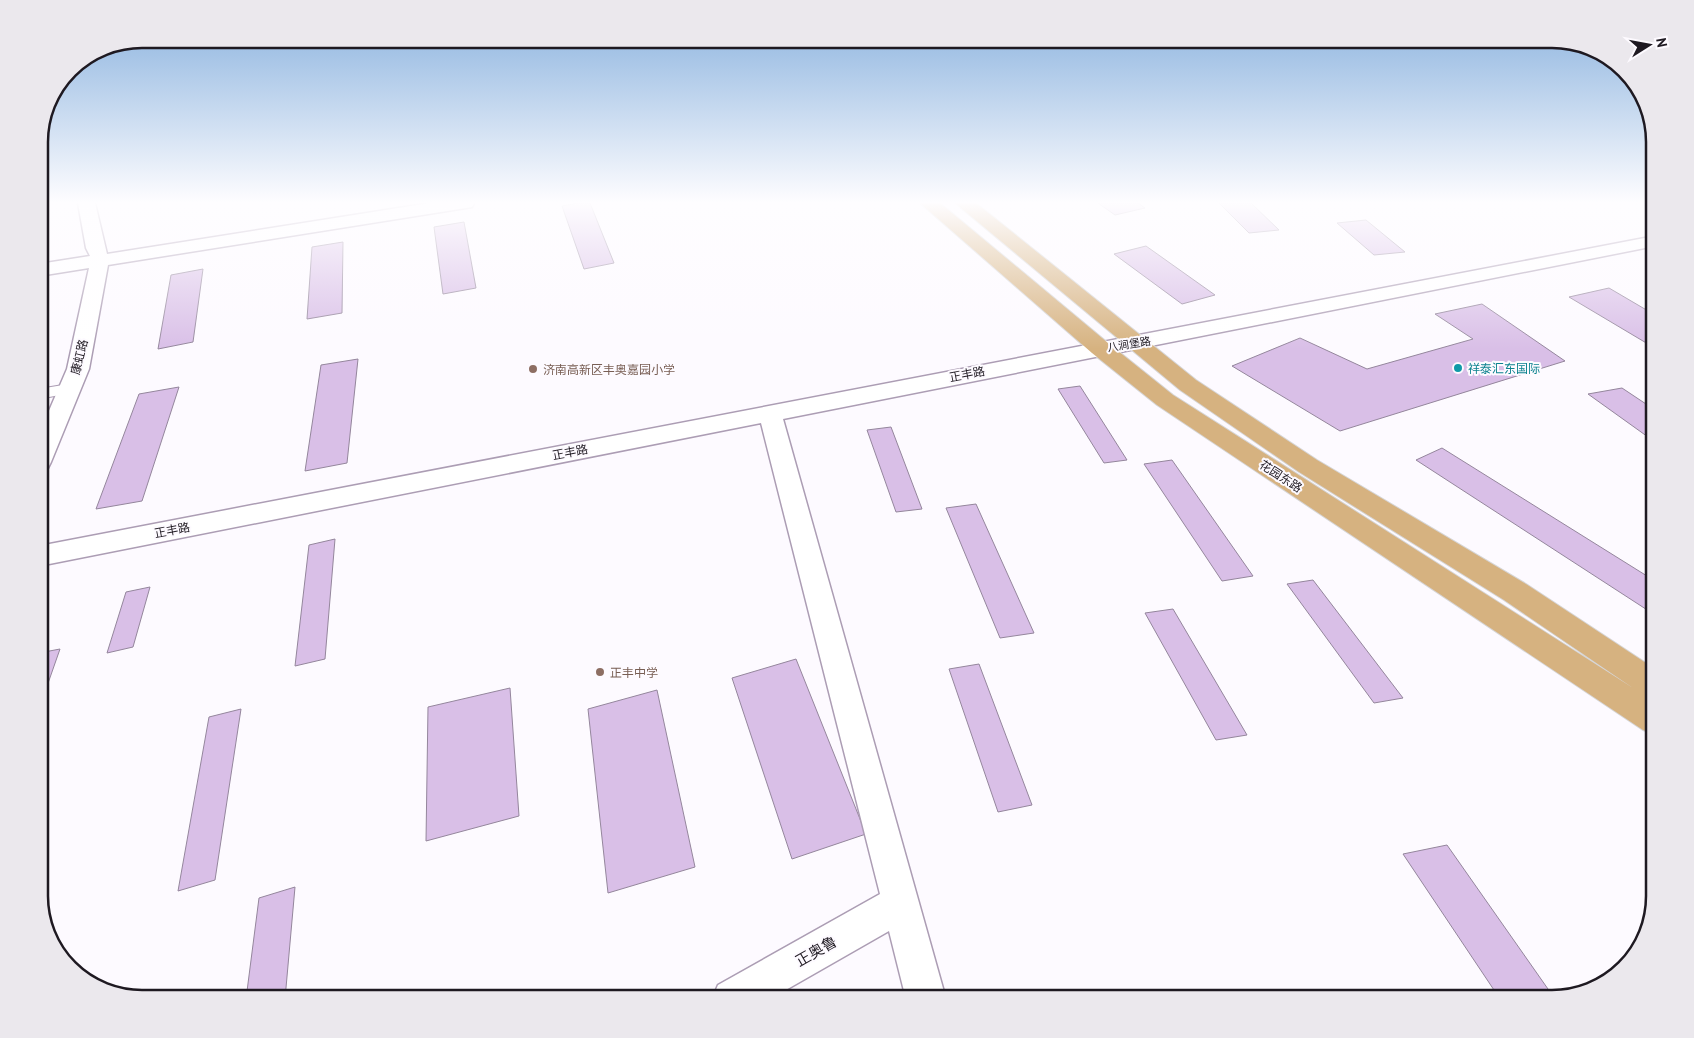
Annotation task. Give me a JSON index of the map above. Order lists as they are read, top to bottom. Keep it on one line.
{"streets":{"main road":["康虹路","花园东路"],"street":["八涧堡路","正丰路","正奥鲁"]},"crossings":[["八涧堡路","正丰路"],["八涧堡路","花园东路"],["正丰路","花园东路"]],"places":["祥泰汇东国际","济南高新区丰奥嘉园小学","正丰中学"],"north":"right"}
